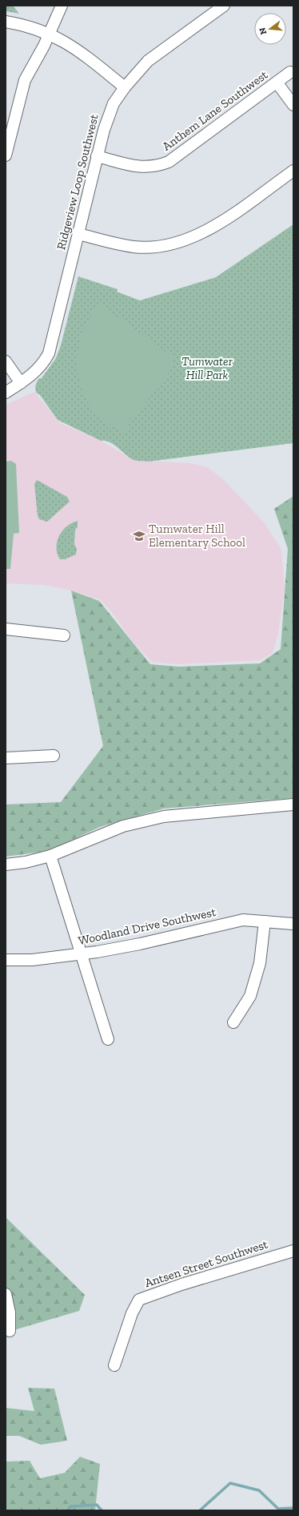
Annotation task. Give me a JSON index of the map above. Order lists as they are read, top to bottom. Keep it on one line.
{"streets":{"street":["Anthem Lane Southwest","Ridgeview Loop Southwest","Woodland Drive Southwest","Antsen Street Southwest"]},"crossings":[["Anthem Lane Southwest","Ridgeview Loop Southwest"]],"parks":["Tumwater Hill Park"],"places":{"school or university":["Tumwater Hill Elementary School"]},"north":"left"}
